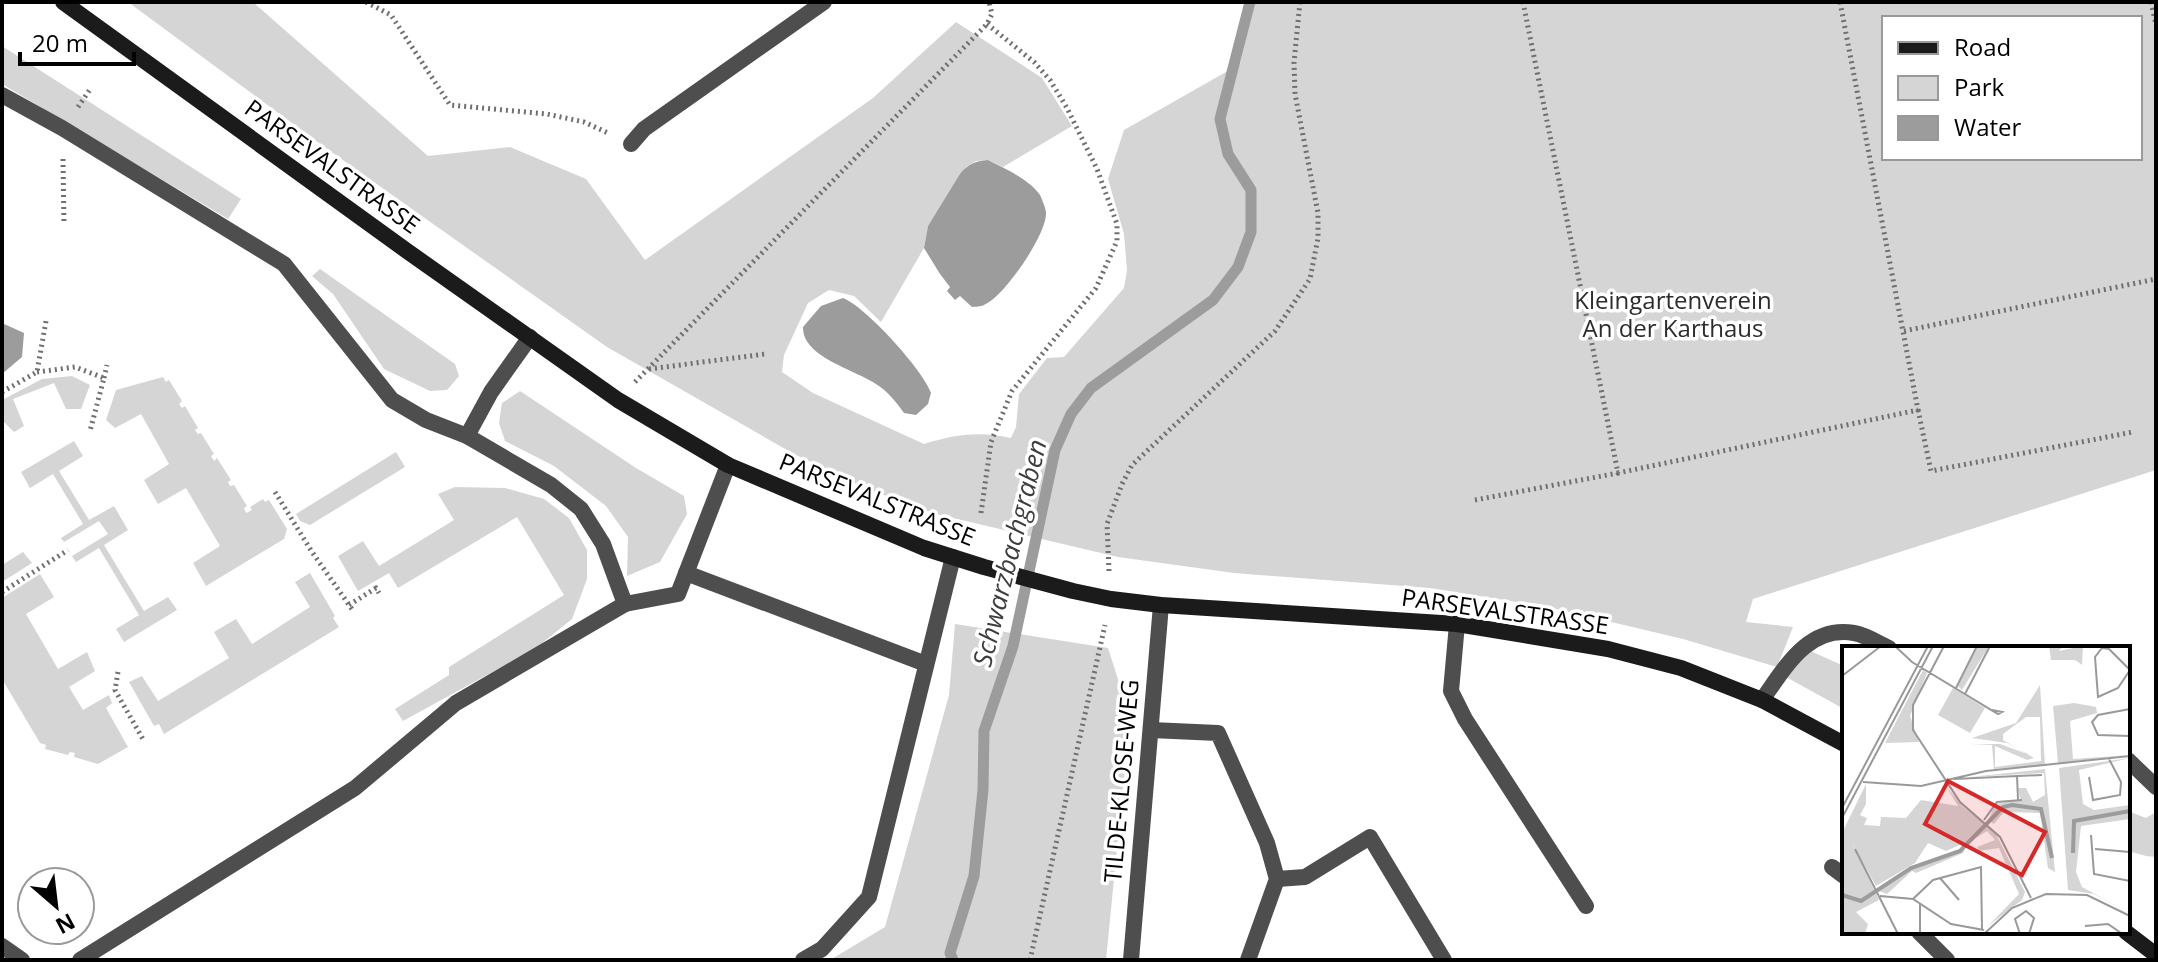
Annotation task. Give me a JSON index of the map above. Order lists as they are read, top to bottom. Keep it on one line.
{"streets":{"street":["PARSEVALSTRASSE","TILDE-KLOSE-WEG"]},"crossings":[["PARSEVALSTRASSE","TILDE-KLOSE-WEG"]],"water":["Schwarzbachgraben"],"parks":["Kleingartenverein An der Karthaus"],"legend":["Road","Park","Water"],"scale_bar":"20 m","north":"bottom right"}
